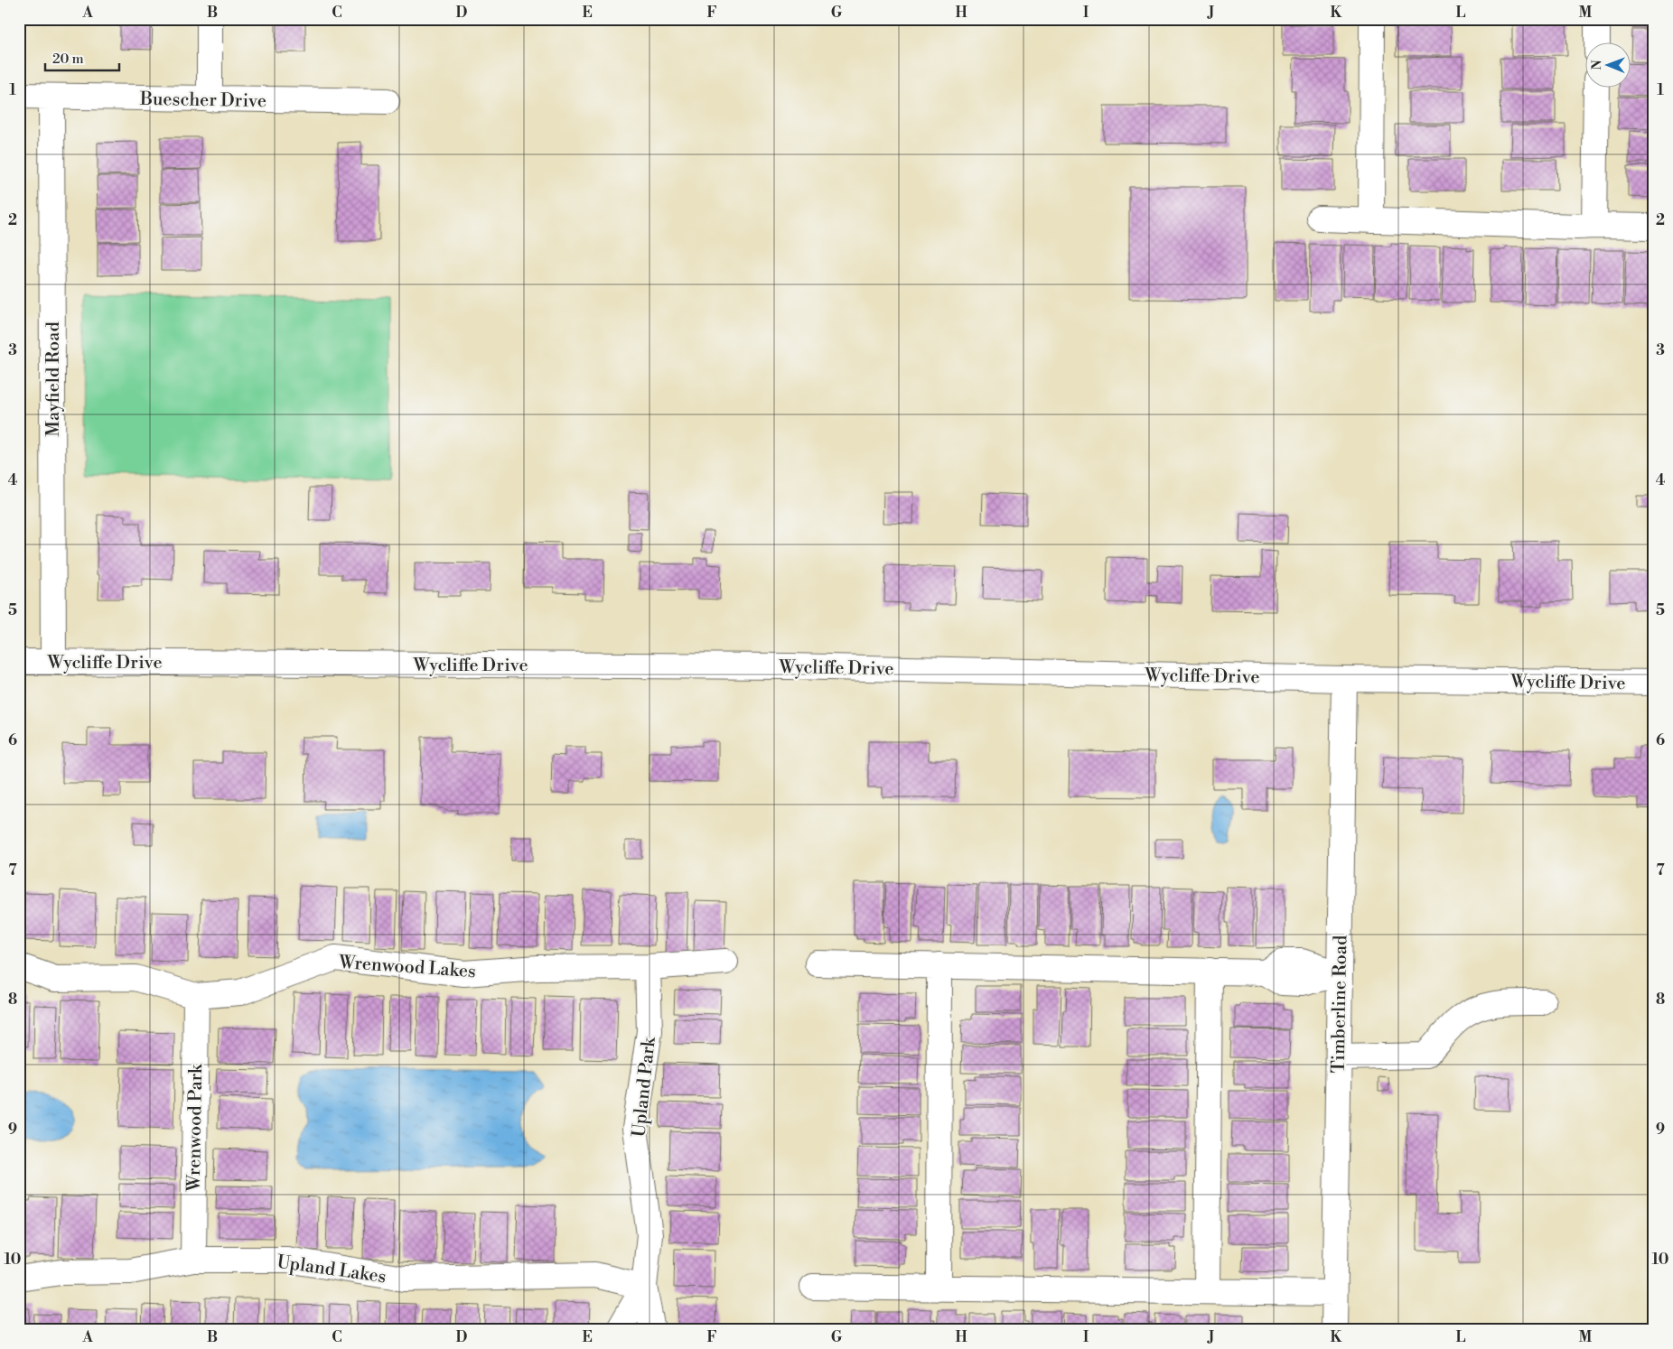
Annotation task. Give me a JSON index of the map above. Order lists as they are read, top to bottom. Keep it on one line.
{"streets":{"street":["Buescher Drive","Mayfield Road","Wycliffe Drive","Wrenwood Lakes","Timberline Road","Upland Park","Wrenwood Park","Upland Lakes"]},"crossings":[["Buescher Drive","Mayfield Road"],["Mayfield Road","Wycliffe Drive"],["Wycliffe Drive","Timberline Road"],["Wrenwood Lakes","Upland Park"],["Wrenwood Lakes","Wrenwood Park"],["Upland Park","Upland Lakes"],["Wrenwood Park","Upland Lakes"]],"scale_bar":"20 m","north":"left","grid":{"columns":["A","B","C","D","E","F","G","H","I","J","K","L","M"],"rows":["1","2","3","4","5","6","7","8","9","10"]}}
